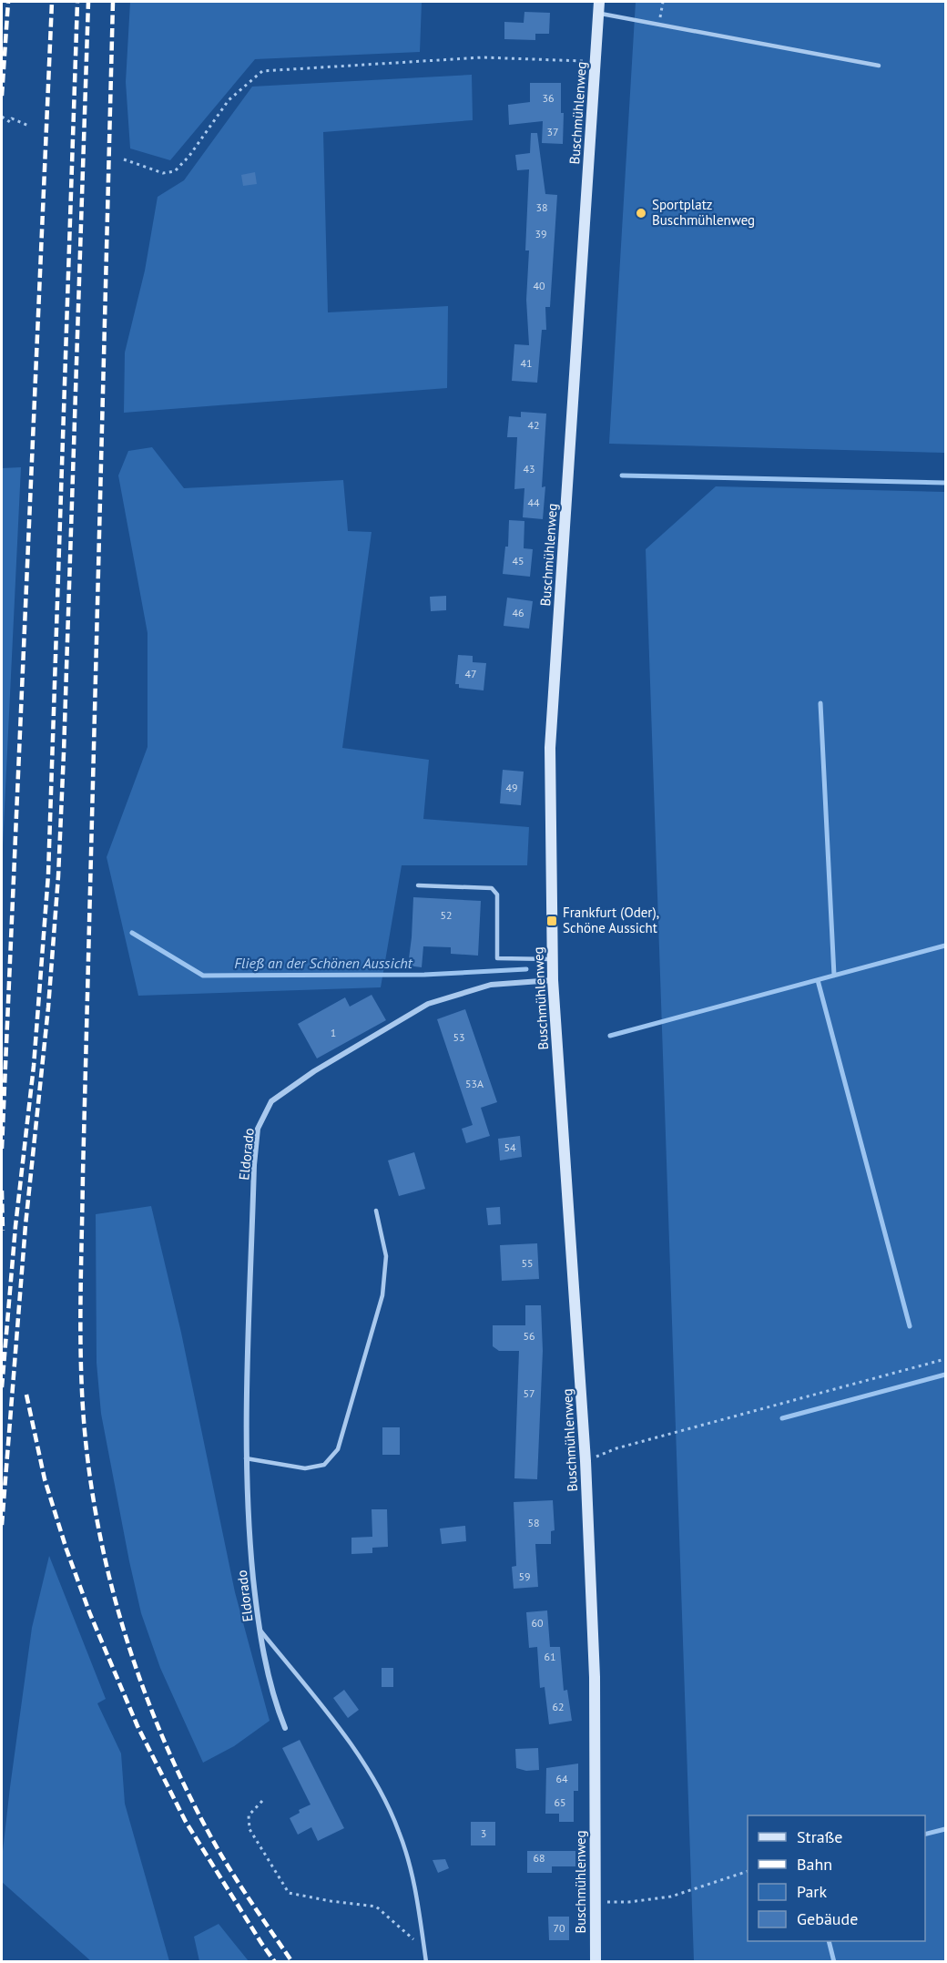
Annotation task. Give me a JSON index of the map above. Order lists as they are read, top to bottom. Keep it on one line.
{"streets":{"street":["Buschmühlenweg","Eldorado"]},"crossings":[["Buschmühlenweg","Eldorado"]],"water":["Fließ an der Schönen Aussicht"],"places":{"other":["Sportplatz Buschmühlenweg"],"transit":["Frankfurt (Oder), Schöne Aussicht"]},"house_numbers":["36","37","38","39","40","41","42","43","44","45","46","47","49","52","1","53","53A","54","55","56","57","58","59","60","61","62","64","65","3","68","70"],"legend":["Straße","Bahn","Park","Gebäude"]}
